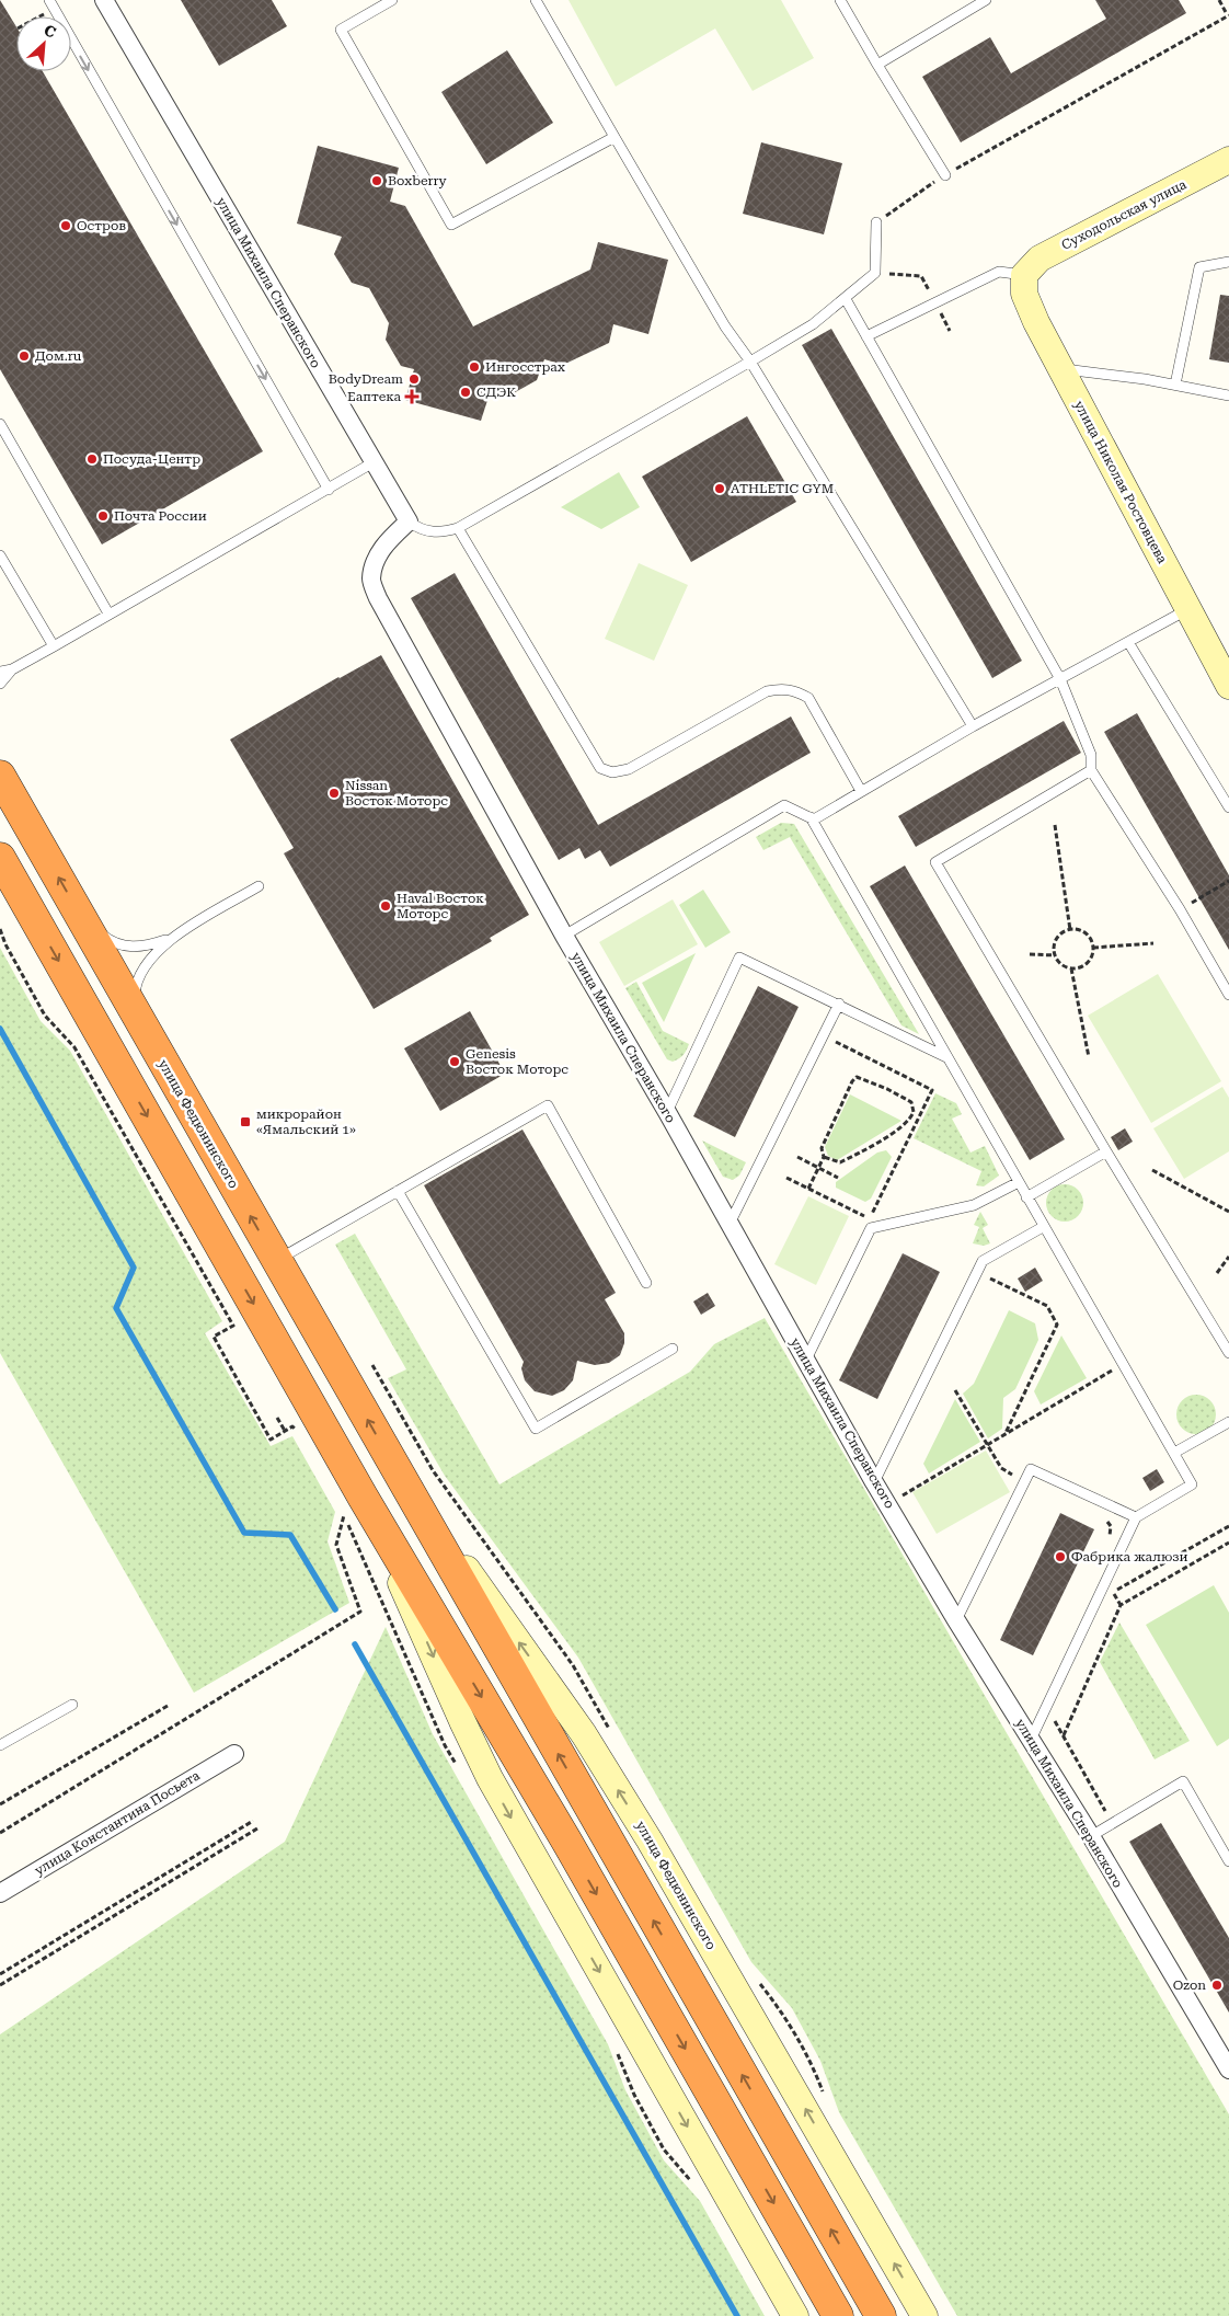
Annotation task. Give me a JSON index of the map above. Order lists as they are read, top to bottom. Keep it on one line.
{"streets":{"highway":["улица Федюнинского"],"main road":["Суходольская улица","улица Николая Ростовцева"],"street":["улица Михаила Сперанского","улица Константина Посьета"]},"crossings":[["Суходольская улица","улица Николая Ростовцева"]],"places":{"other":["Boxberry","Остров","Дом.ru","Ингосстрах","BodyDream","СДЭК","Посуда-Центр","ATHLETIC GYM","Почта России","Nissan Восток Моторс","Haval Восток Моторс","Genesis Восток Моторс","Фабрика жалюзи","Ozon"],"health":["Еаптека"],"transit":["микрорайон «Ямальский 1»"]},"north":"top right"}
